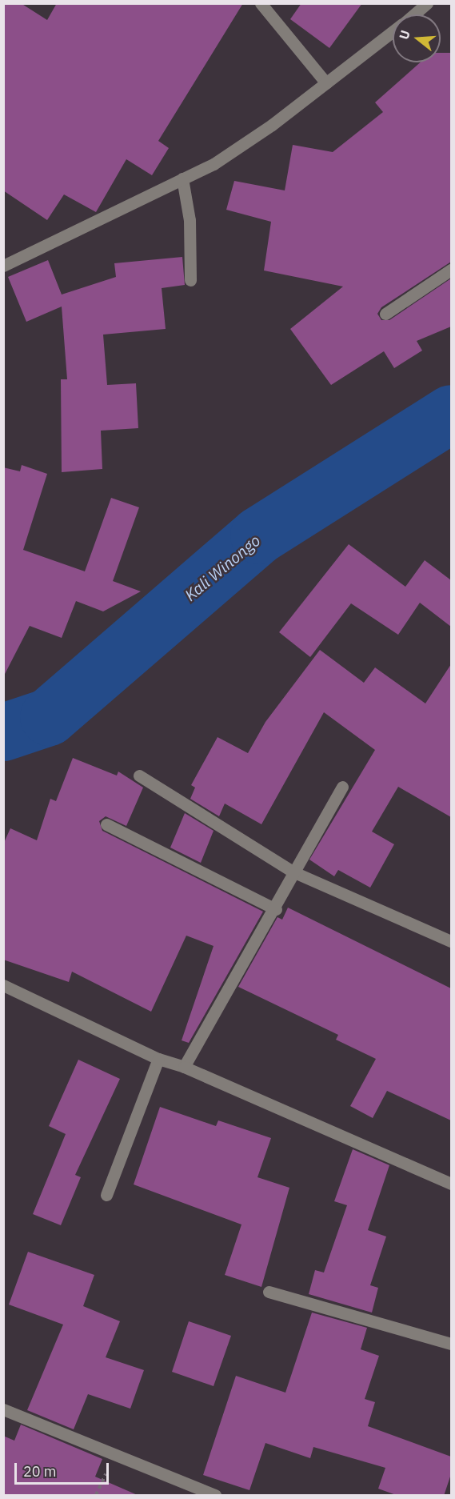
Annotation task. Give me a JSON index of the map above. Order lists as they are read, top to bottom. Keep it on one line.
{"water":["Kali Winongo"],"scale_bar":"20 m","north":"left"}
